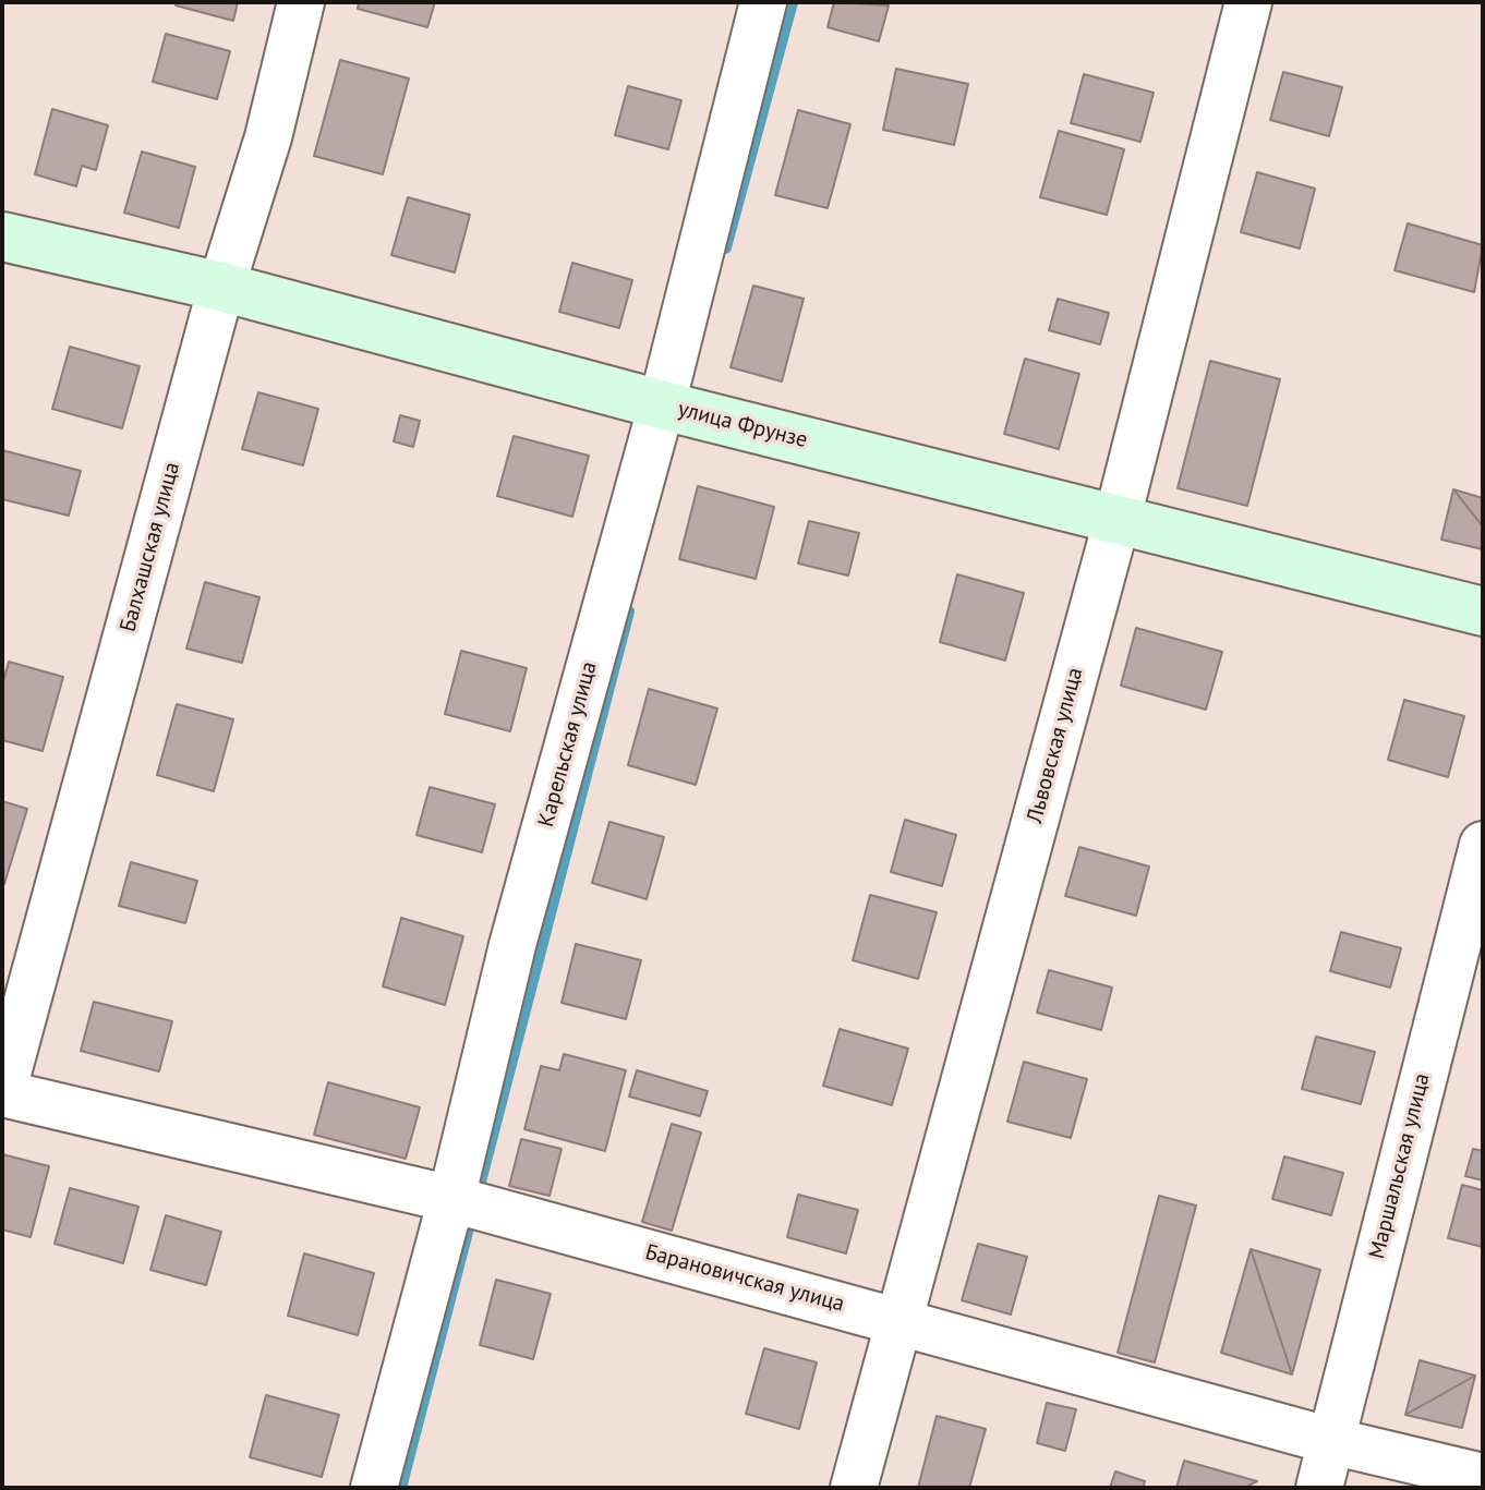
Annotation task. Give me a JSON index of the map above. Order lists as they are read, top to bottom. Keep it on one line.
{"streets":{"street":["улица Фрунзе","Балхашская улица","Карельская улица","Львовская улица","Маршальская улица","Барановичская улица"]},"crossings":[["улица Фрунзе","Балхашская улица"],["улица Фрунзе","Карельская улица"],["улица Фрунзе","Львовская улица"],["Балхашская улица","Барановичская улица"],["Карельская улица","Барановичская улица"],["Львовская улица","Барановичская улица"],["Маршальская улица","Барановичская улица"]]}
